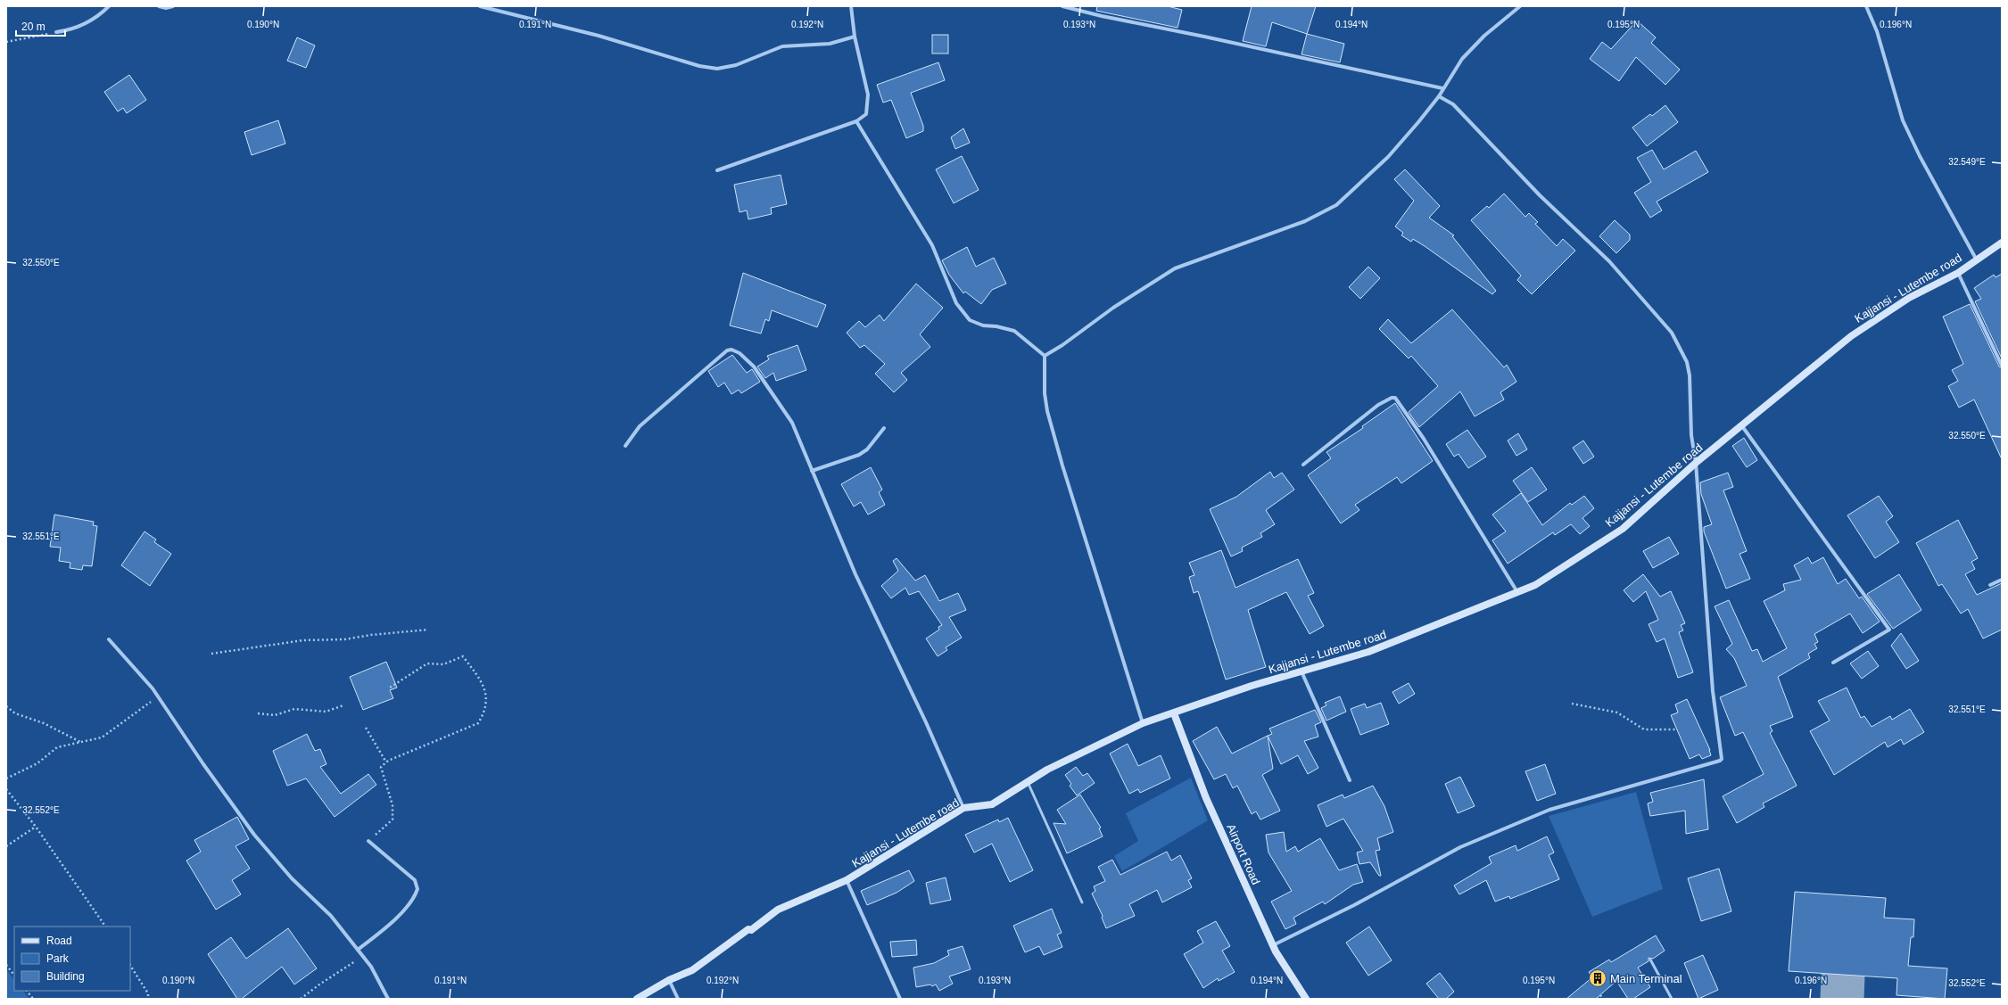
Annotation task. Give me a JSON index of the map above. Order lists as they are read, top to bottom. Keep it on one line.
{"streets":{"street":["Kajjansi - Lutembe road","Airport Road"]},"crossings":[["Kajjansi - Lutembe road","Airport Road"]],"places":{"building":["Main Terminal"]},"legend":["Road","Park","Building"],"scale_bar":"20 m","coordinates":["0.190°N","0.191°N","0.192°N","0.193°N","0.194°N","0.195°N","0.196°N","32.549°E","32.550°E","32.551°E","32.552°E"]}
